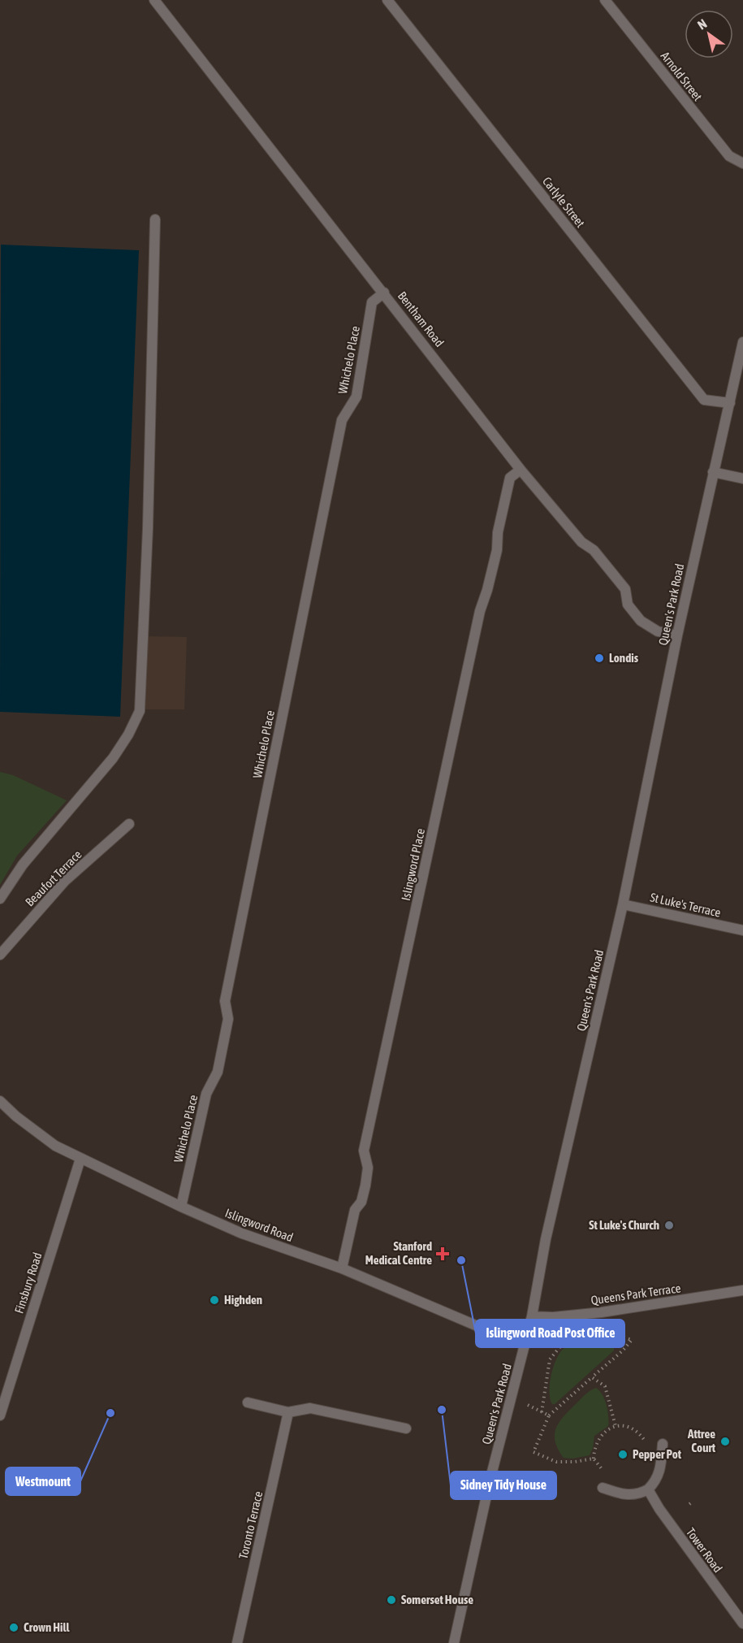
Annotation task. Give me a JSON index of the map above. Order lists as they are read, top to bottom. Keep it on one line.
{"streets":{"street":["Arnold Street","Carlyle Street","Bentham Road","Whichelo Place","Queen's Park Road","Islingword Place","Beaufort Terrace","St Luke's Terrace","Islingword Road","Finsbury Road","Queens Park Terrace","Toronto Terrace","Tower Road"]},"crossings":[["Carlyle Street","Queen's Park Road"],["Bentham Road","Whichelo Place"],["Bentham Road","Queen's Park Road"],["Bentham Road","Islingword Place"],["Whichelo Place","Islingword Road"],["Queen's Park Road","St Luke's Terrace"],["Queen's Park Road","Islingword Road"],["Queen's Park Road","Queens Park Terrace"],["Islingword Place","Islingword Road"],["Islingword Road","Finsbury Road"]],"places":{"other":["Londis","St Luke's Church","Islingword Road Post Office","Highden","Sidney Tidy House","Westmount","Attree Court","Pepper Pot","Somerset House","Crown Hill"],"health":["Stanford Medical Centre"]},"north":"top left"}
